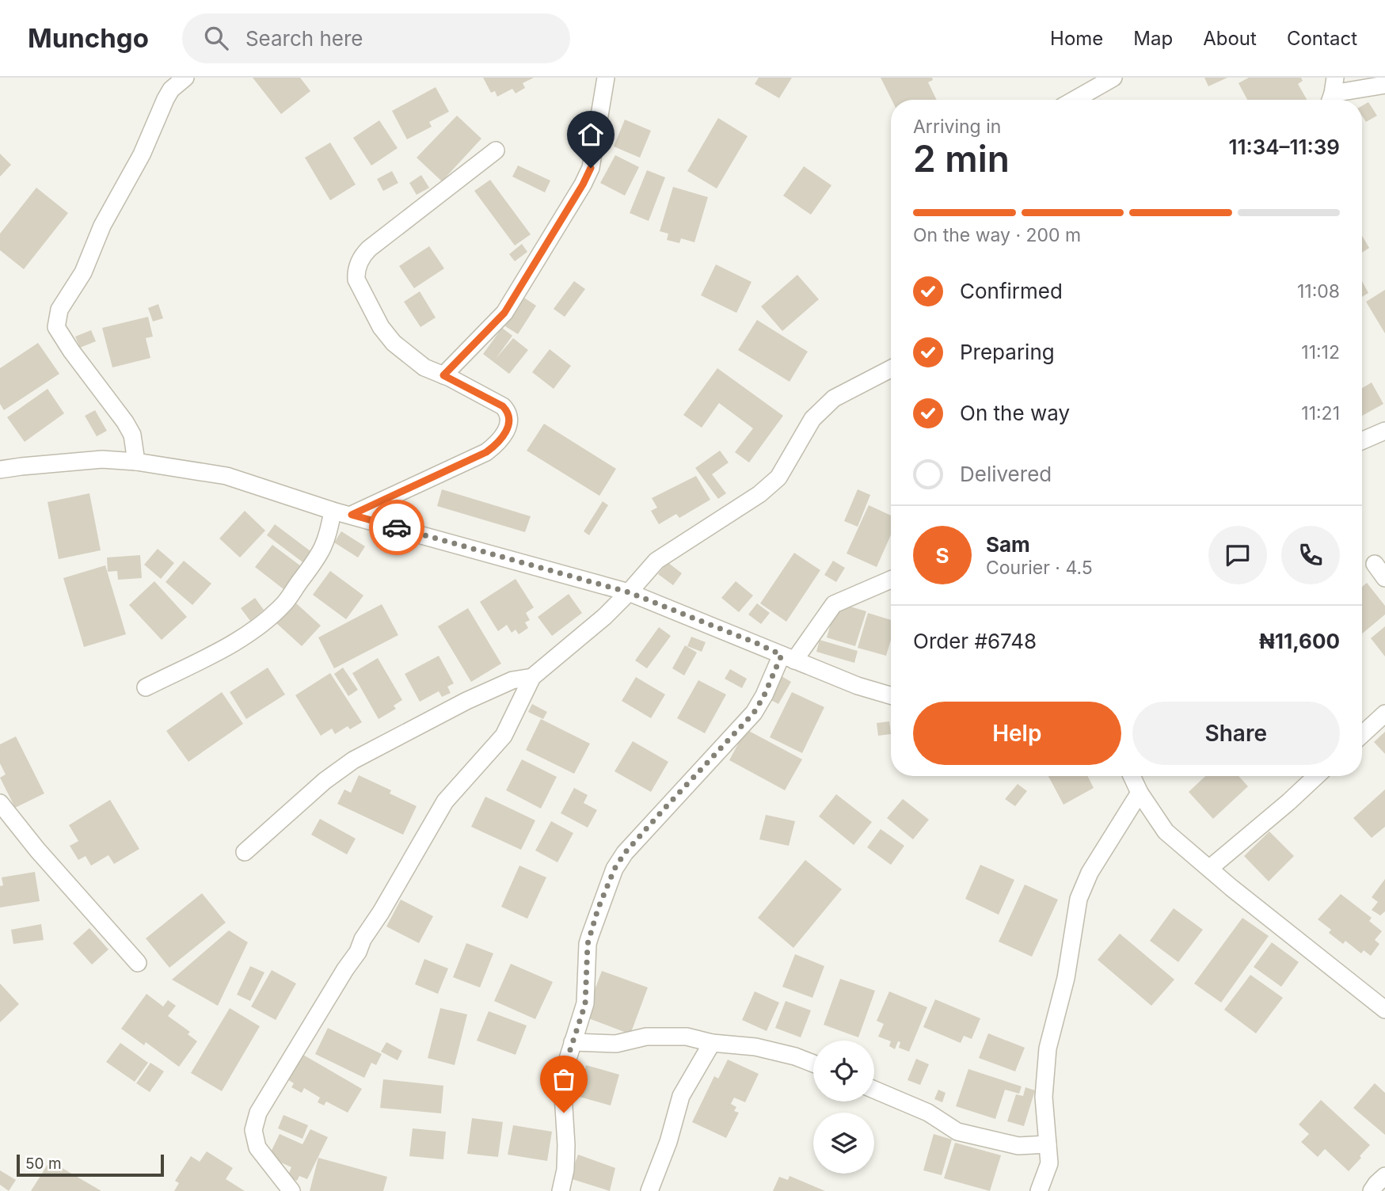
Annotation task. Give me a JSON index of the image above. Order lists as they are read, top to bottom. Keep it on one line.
{"scale_bar":"50 m","page":{"header":"Munchgo","search":"Search here","nav":["Home","Map","About","Contact"],"heading":["2 min","Arriving in","11:34–11:39"],"panel":["Sam","Courier · 4.5","Order #6748","₦11,600"],"bar":"On the way · 200 m","list":[["Confirmed","11:08"],["Preparing","11:12"],["On the way","11:21"],"Delivered"],"round":"S","buttons":["Help","Share"],"scale":"50 m"}}
